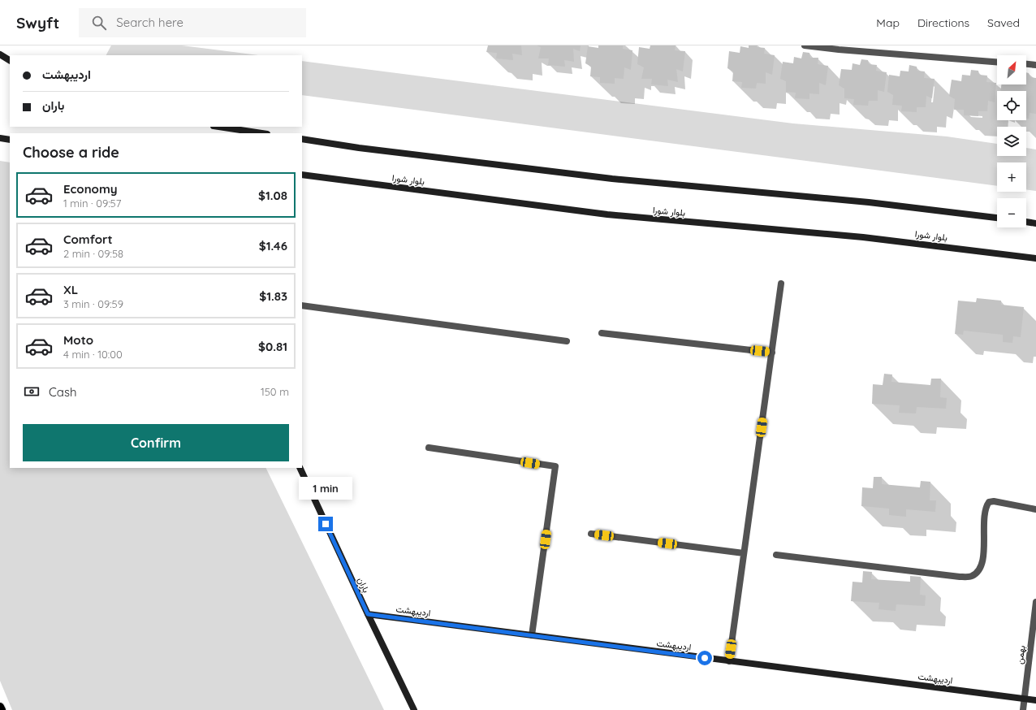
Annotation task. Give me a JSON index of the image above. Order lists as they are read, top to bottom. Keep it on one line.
{"streets":{"main road":["بلوار شورا","باران","اردیبهشت"],"street":["بهمن"]},"crossings":[["باران","اردیبهشت"],["اردیبهشت","بهمن"]],"north":"top right","page":{"header":"Swyft","search":"Search here","nav":["Map","Directions","Saved"],"map_buttons":["+","−"],"banner":["اردیبهشت","باران"],"heading":"Choose a ride","list":[{"name":"Economy","note":"1 min · 09:57","value":"$1.08"},{"name":"Comfort","note":"2 min · 09:58","value":"$1.46"},{"name":"XL","note":"3 min · 09:59","value":"$1.83"},{"name":"Moto","note":"4 min · 10:00","value":"$0.81"}],"pay":["Cash","150 m"],"buttons":"Confirm","bubble":"1 min"}}
